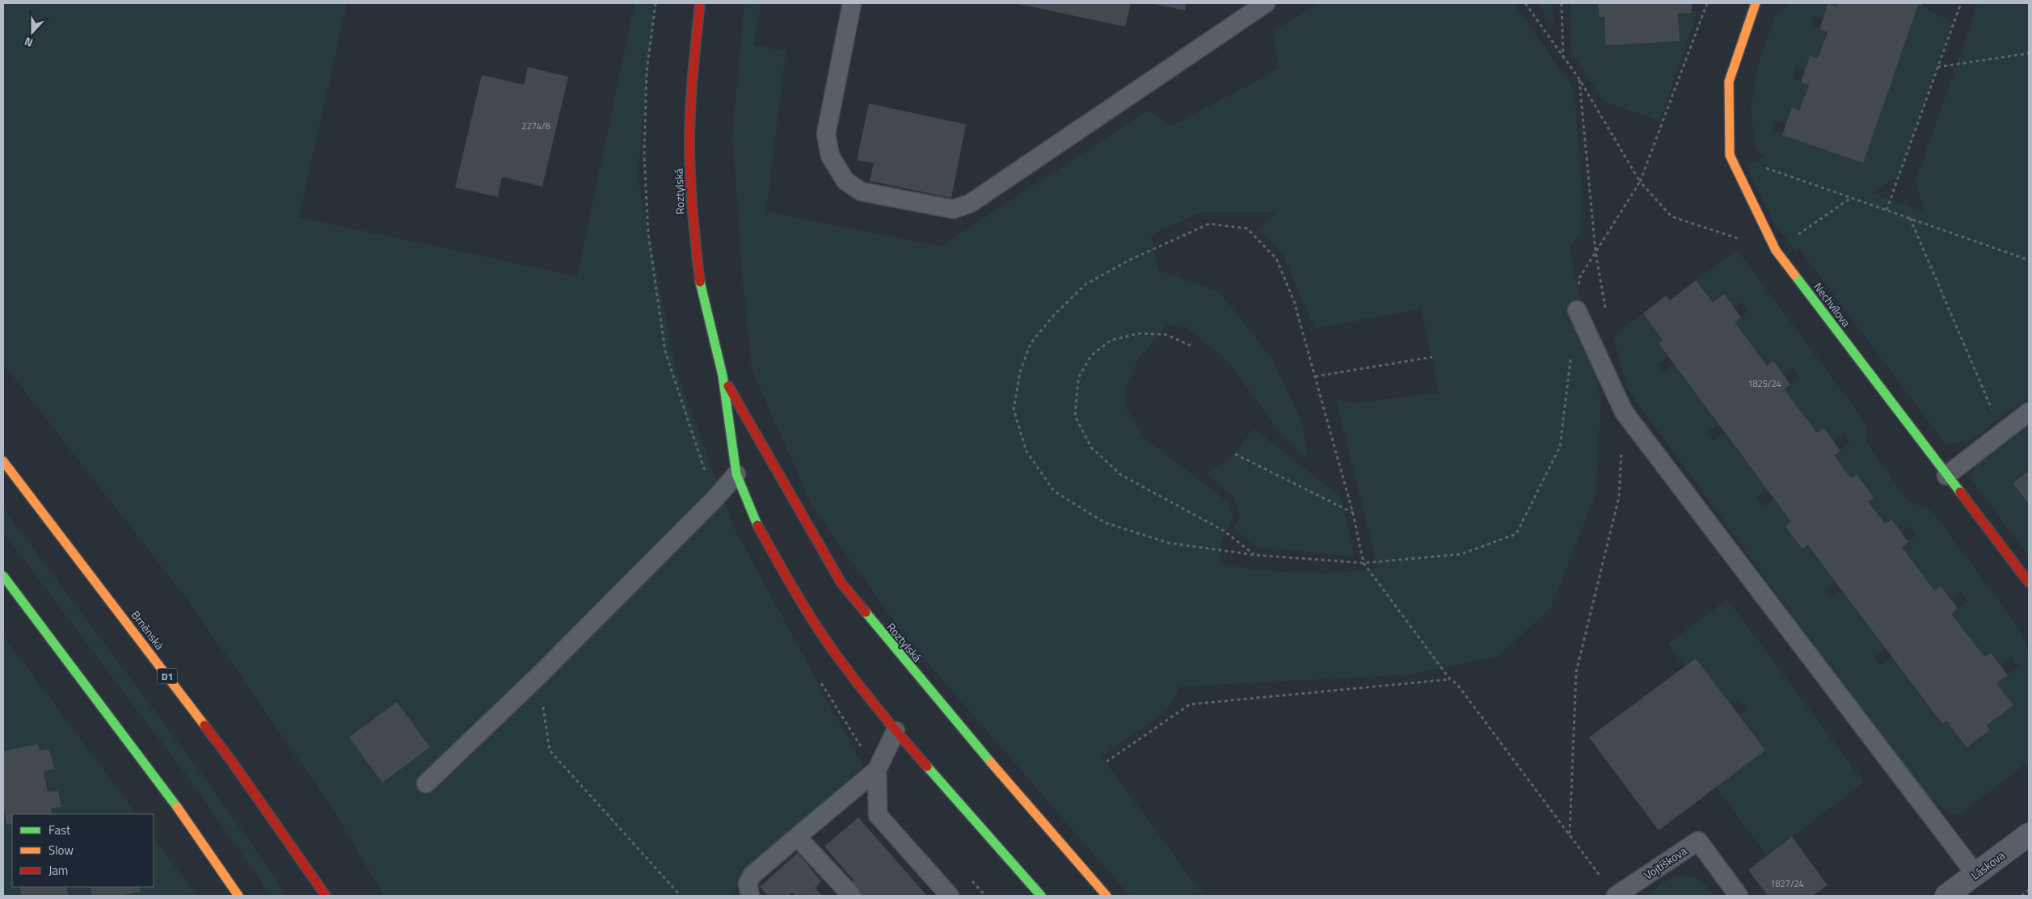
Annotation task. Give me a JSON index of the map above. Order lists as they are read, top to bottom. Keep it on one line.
{"streets":{"main road":["Roztylská","Nechvílova","Brněnská","D1"],"street":["Láskova"],"lane":["Vojtíškova"]},"house_numbers":["2274/8","1825/24","1827/24"],"legend":["Fast","Slow","Jam"],"north":"bottom"}
